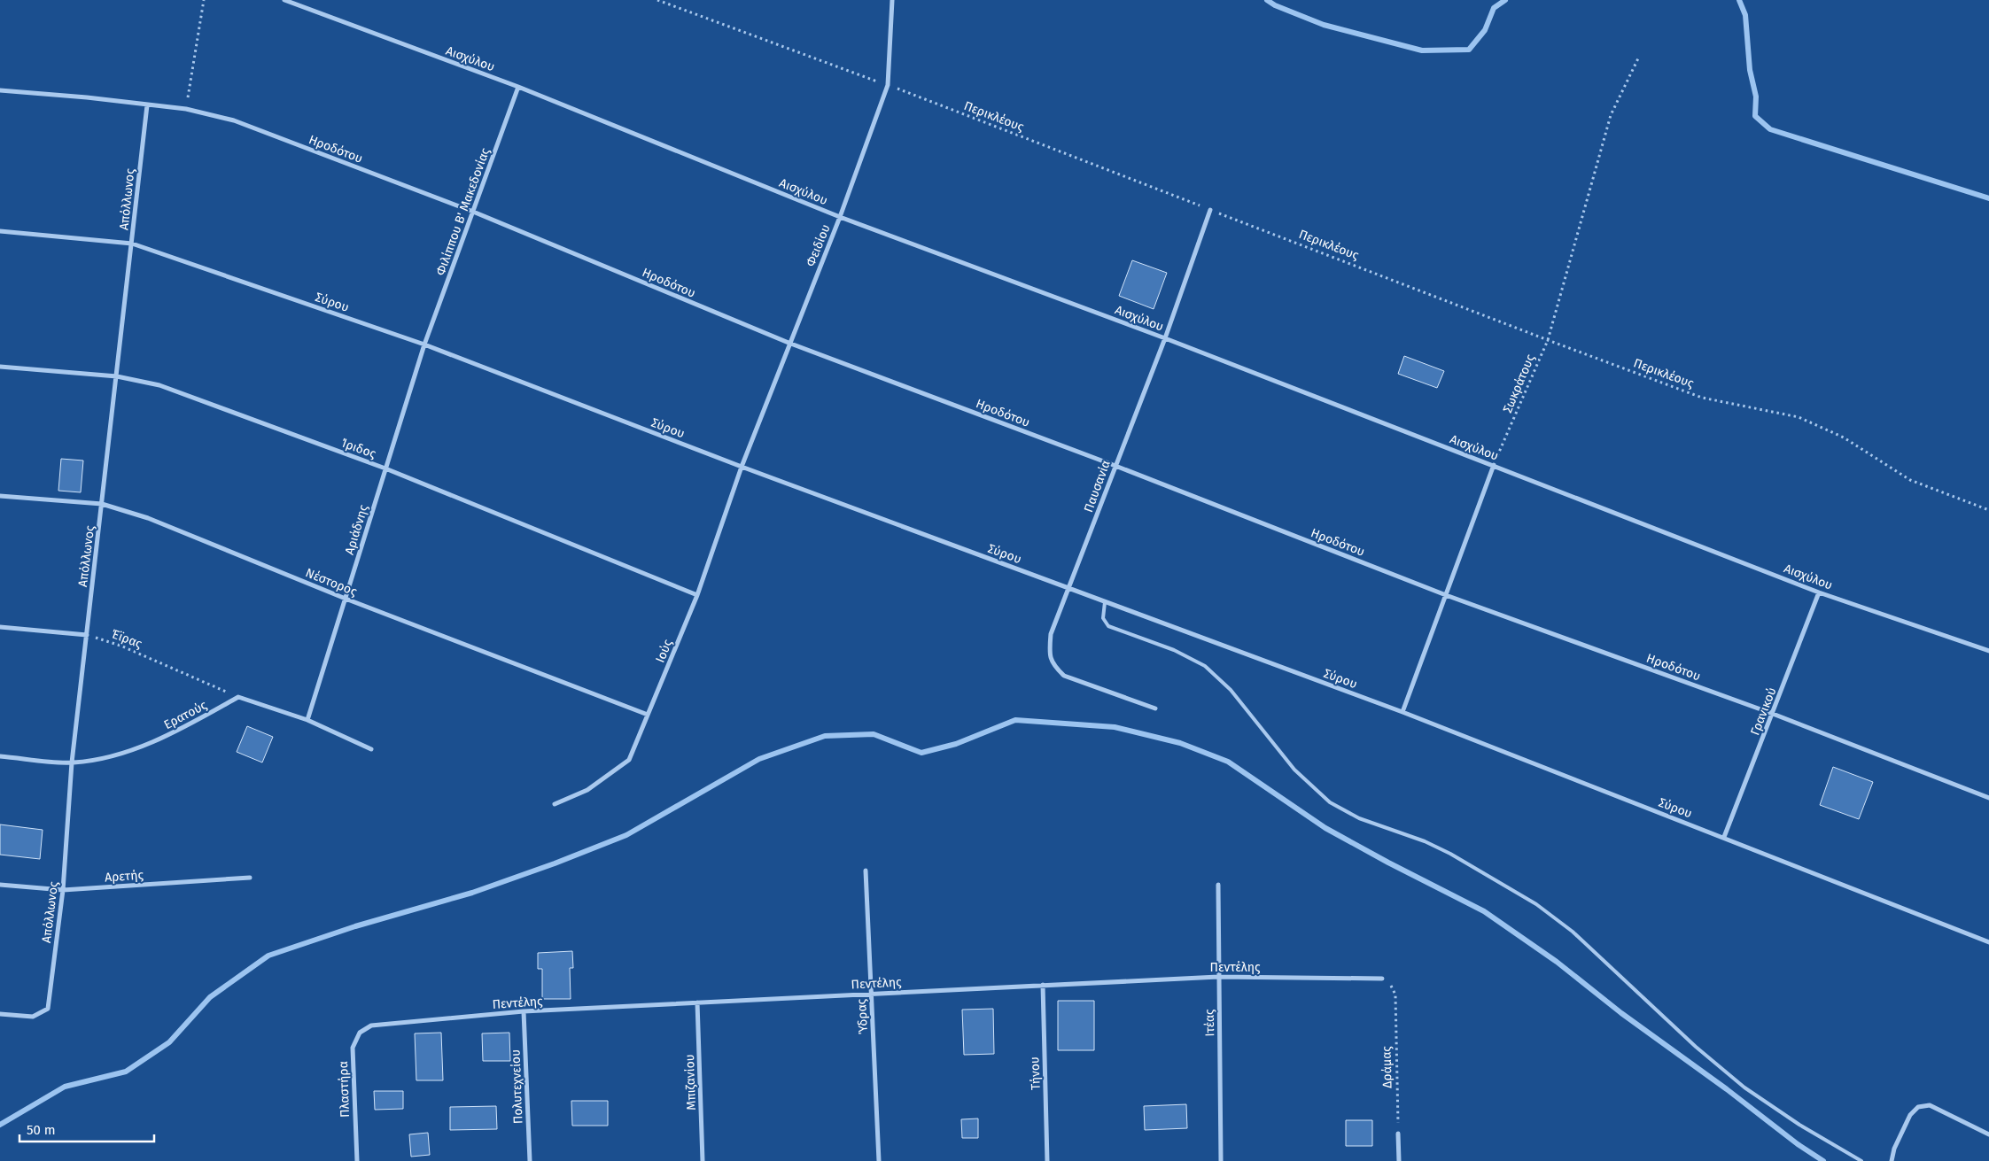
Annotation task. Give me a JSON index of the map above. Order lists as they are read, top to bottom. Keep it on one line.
{"streets":{"street":["Αισχύλου","Ηροδότου","Απόλλωνος","Φιλίππου Β' Μακεδονίας","Φειδίου","Σύρου","Ίριδος","Παυσανία","Αριάδνης","Νέστορος","Ιούς","Γρανικού","Ερατούς","Αρετής","Πεντέλης","Ύδρας","Ιτέας","Τήνου","Μπιζανίου","Πολυτεχνείου","Πλαστήρα"],"path":["Περικλέους","Σωκράτους","Έϊρας","Δράμας"]},"crossings":[["Αισχύλου","Φιλίππου Β' Μακεδονίας"],["Αισχύλου","Φειδίου"],["Αισχύλου","Σωκράτους"],["Αισχύλου","Παυσανία"],["Αισχύλου","Γρανικού"],["Περικλέους","Φειδίου"],["Περικλέους","Σωκράτους"],["Περικλέους","Παυσανία"],["Ηροδότου","Απόλλωνος"],["Ηροδότου","Φιλίππου Β' Μακεδονίας"],["Ηροδότου","Φειδίου"],["Ηροδότου","Παυσανία"],["Ηροδότου","Γρανικού"],["Απόλλωνος","Σύρου"],["Απόλλωνος","Ίριδος"],["Απόλλωνος","Νέστορος"],["Απόλλωνος","Έϊρας"],["Απόλλωνος","Ερατούς"],["Απόλλωνος","Αρετής"],["Φιλίππου Β' Μακεδονίας","Σύρου"],["Φιλίππου Β' Μακεδονίας","Αριάδνης"],["Φειδίου","Σύρου"],["Φειδίου","Ιούς"],["Σύρου","Παυσανία"],["Σύρου","Αριάδνης"],["Σύρου","Ιούς"],["Σύρου","Γρανικού"],["Ίριδος","Αριάδνης"],["Ίριδος","Ιούς"],["Αριάδνης","Νέστορος"],["Νέστορος","Ιούς"],["Έϊρας","Ερατούς"],["Πεντέλης","Ύδρας"],["Πεντέλης","Ιτέας"],["Πεντέλης","Δράμας"],["Πεντέλης","Τήνου"],["Πεντέλης","Μπιζανίου"],["Πεντέλης","Πολυτεχνείου"],["Πεντέλης","Πλαστήρα"]],"scale_bar":"50 m"}
